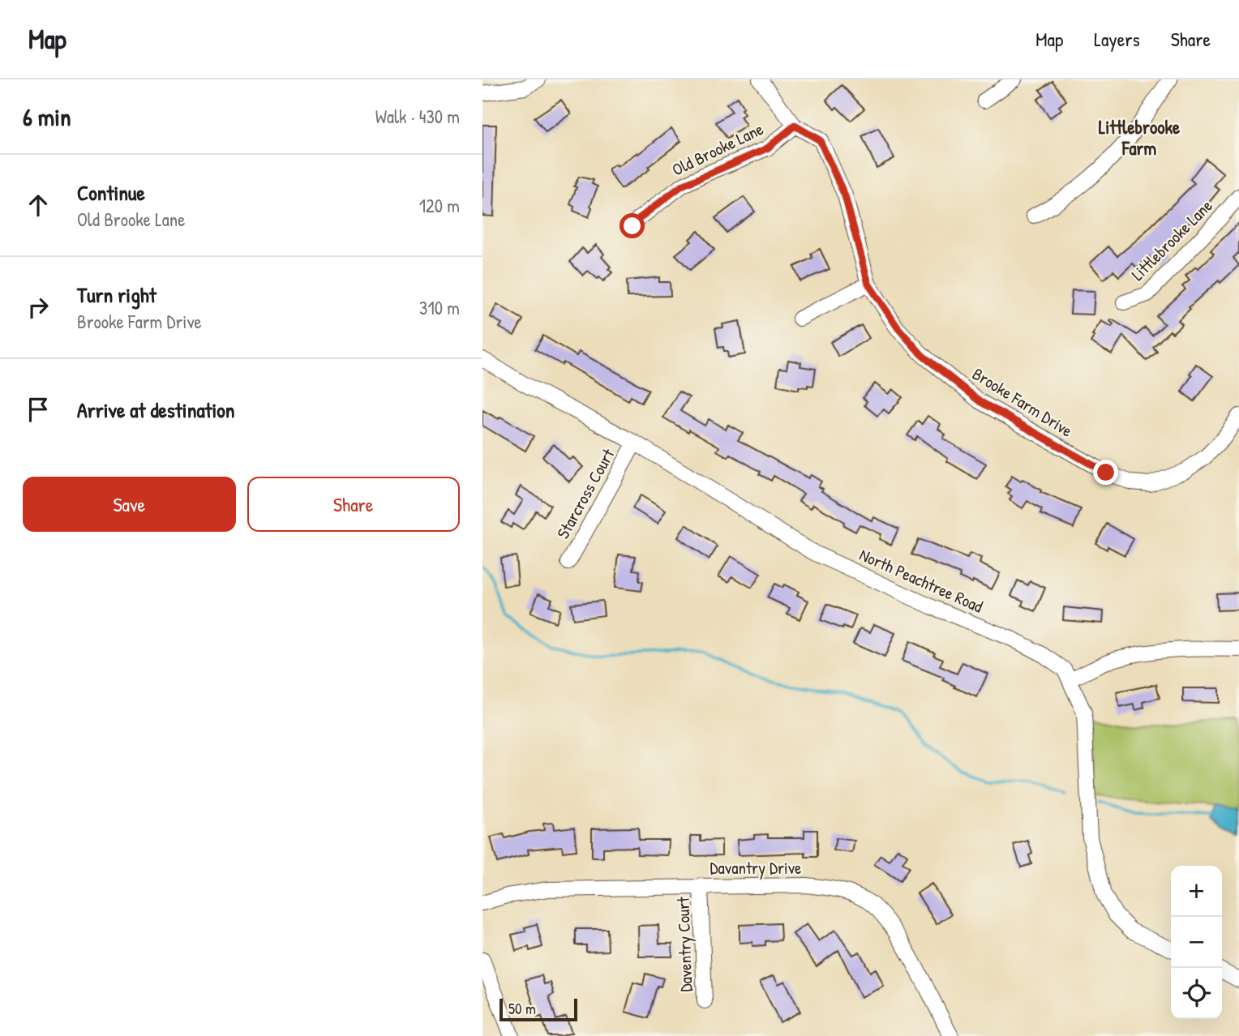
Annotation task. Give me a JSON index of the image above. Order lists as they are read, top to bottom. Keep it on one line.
{"streets":{"street":["Old Brooke Lane","Littlebrooke Lane","Brooke Farm Drive","Starcross Court","North Peachtree Road","Davantry Drive","Daventry Court"]},"crossings":[["Old Brooke Lane","Brooke Farm Drive"],["Starcross Court","North Peachtree Road"],["Davantry Drive","Daventry Court"]],"districts":["Littlebrooke Farm"],"scale_bar":"50 m","page":{"header":"Map","nav":["Map","Layers","Share"],"heading":["6 min","Walk · 430 m"],"list":[["Continue","Old Brooke Lane","120 m"],["Turn right","Brooke Farm Drive","310 m"],"Arrive at destination"],"buttons":["Save","Share"],"map_buttons":["+","−"],"scale":"50 m"}}
